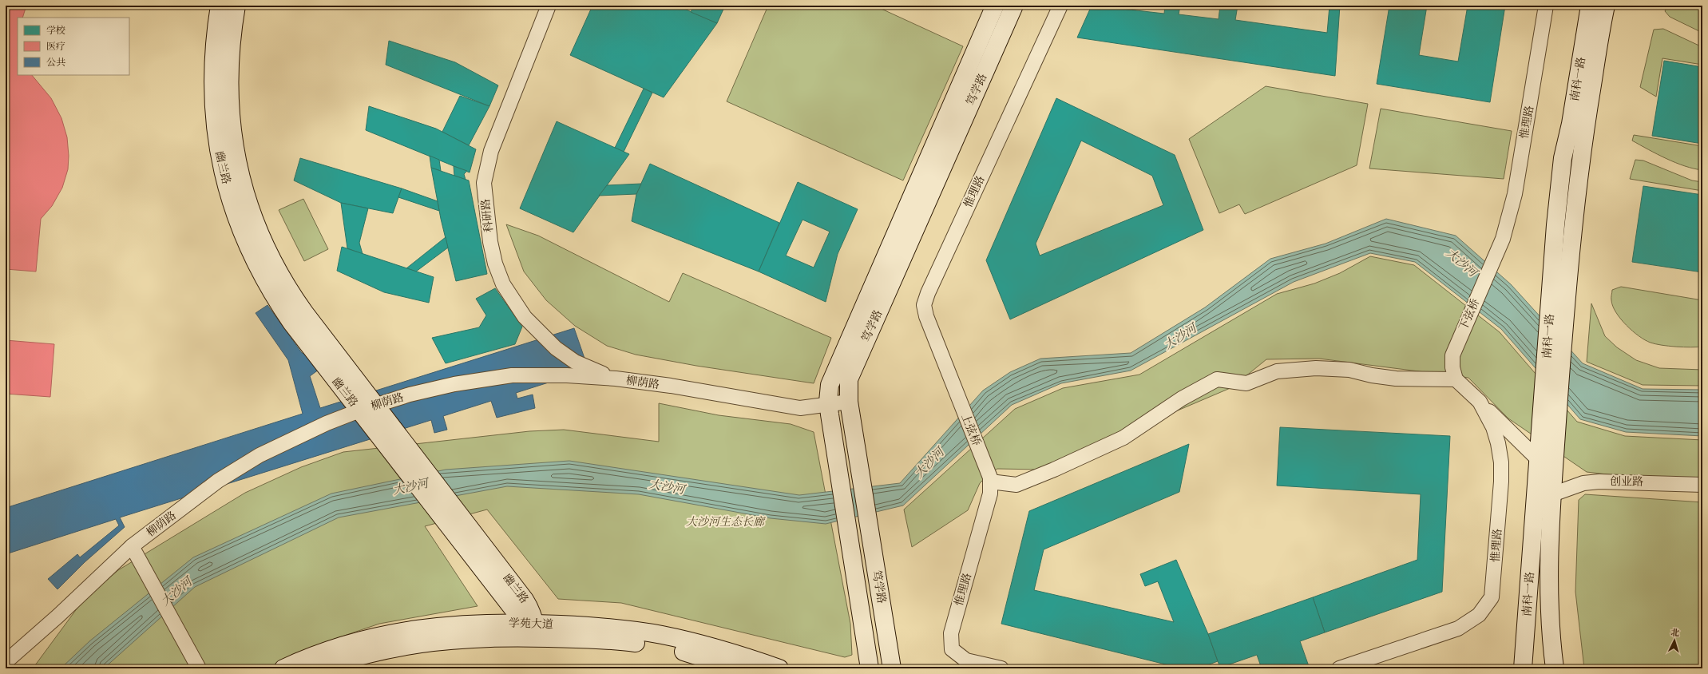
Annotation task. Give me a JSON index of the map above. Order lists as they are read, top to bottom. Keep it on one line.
{"streets":{"street":["南科一路","笃学路","惟理路","幽兰路","科研路","下弦桥","柳荫路","上弦桥","创业路","学苑大道"]},"crossings":[["南科一路","创业路"],["笃学路","柳荫路"],["惟理路","下弦桥"],["惟理路","上弦桥"],["幽兰路","柳荫路"],["幽兰路","学苑大道"],["科研路","柳荫路"]],"water":["大沙河"],"parks":["大沙河生态长廊"],"legend":["学校","医疗","公共"],"north":"top"}
